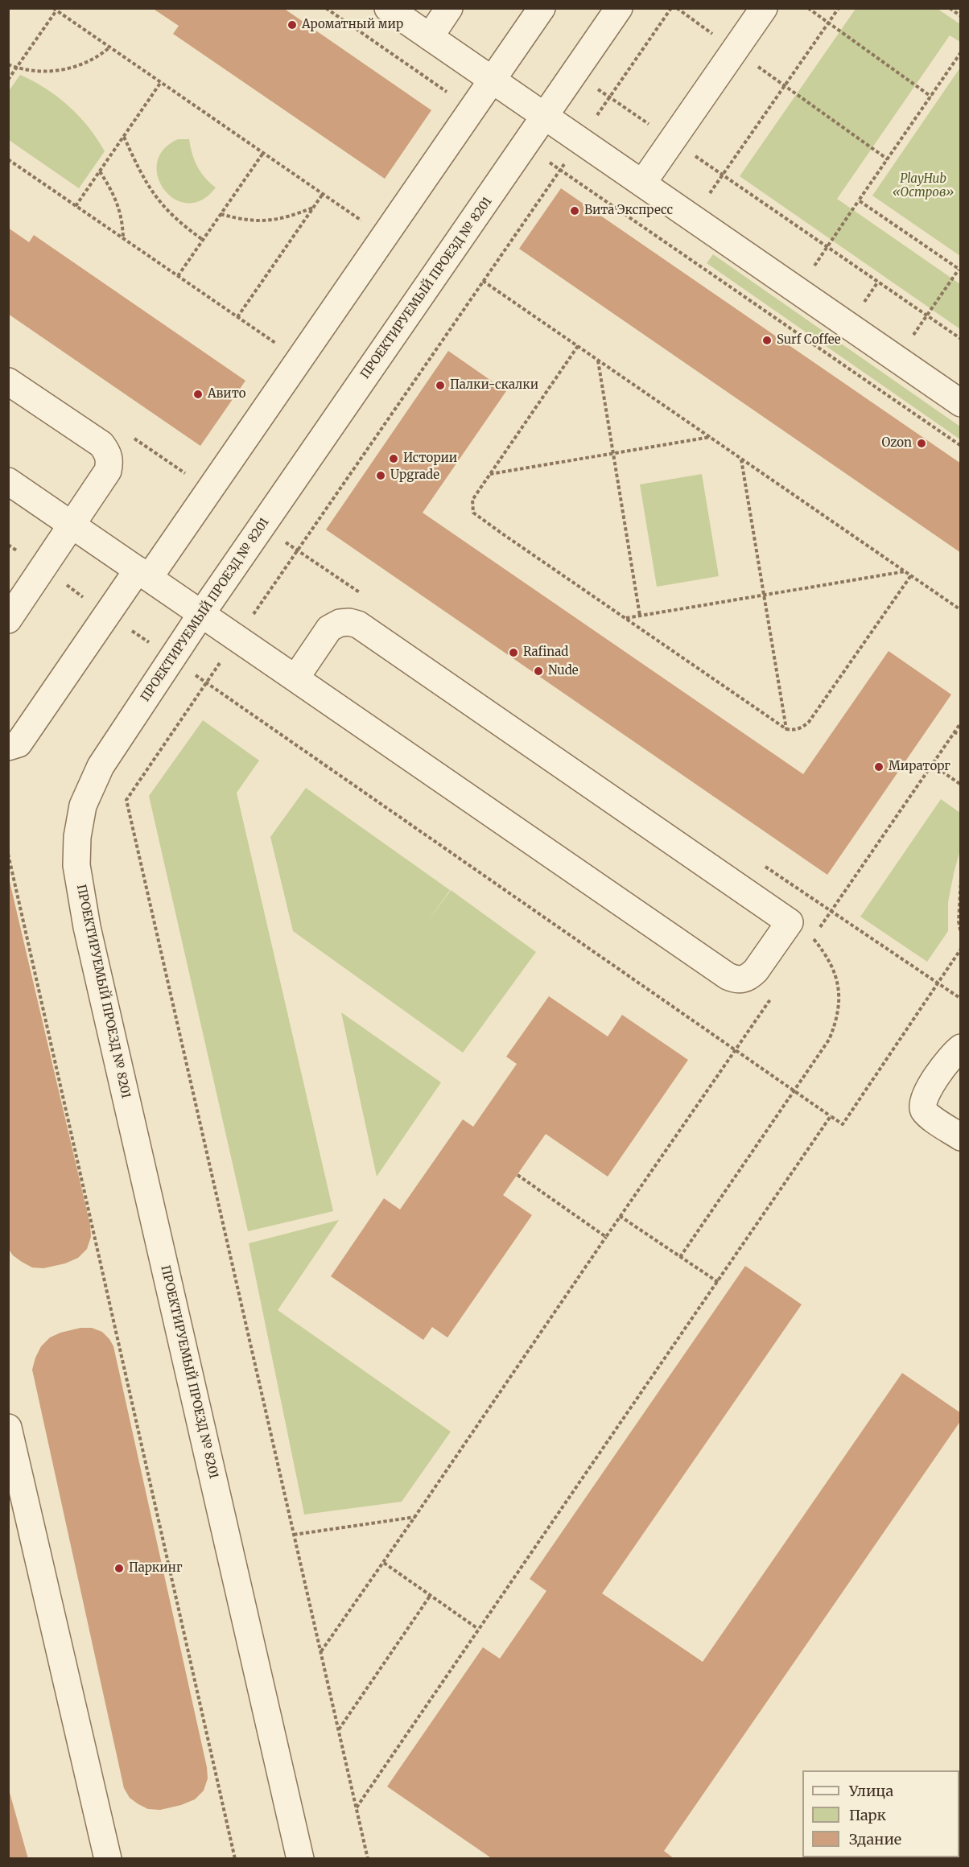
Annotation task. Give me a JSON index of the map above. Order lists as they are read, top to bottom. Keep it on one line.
{"streets":{"street":["ПРОЕКТИРУЕМЫЙ ПРОЕЗД № 8201"]},"parks":["PlayHub «Остров»"],"places":["Ароматный мир","Вита Экспресс","Surf Coffee","Палки-скалки","Авито","Ozon","Истории","Upgrade","Rafinad","Nude","Мираторг","Паркинг"],"legend":["Улица","Парк","Здание"]}
